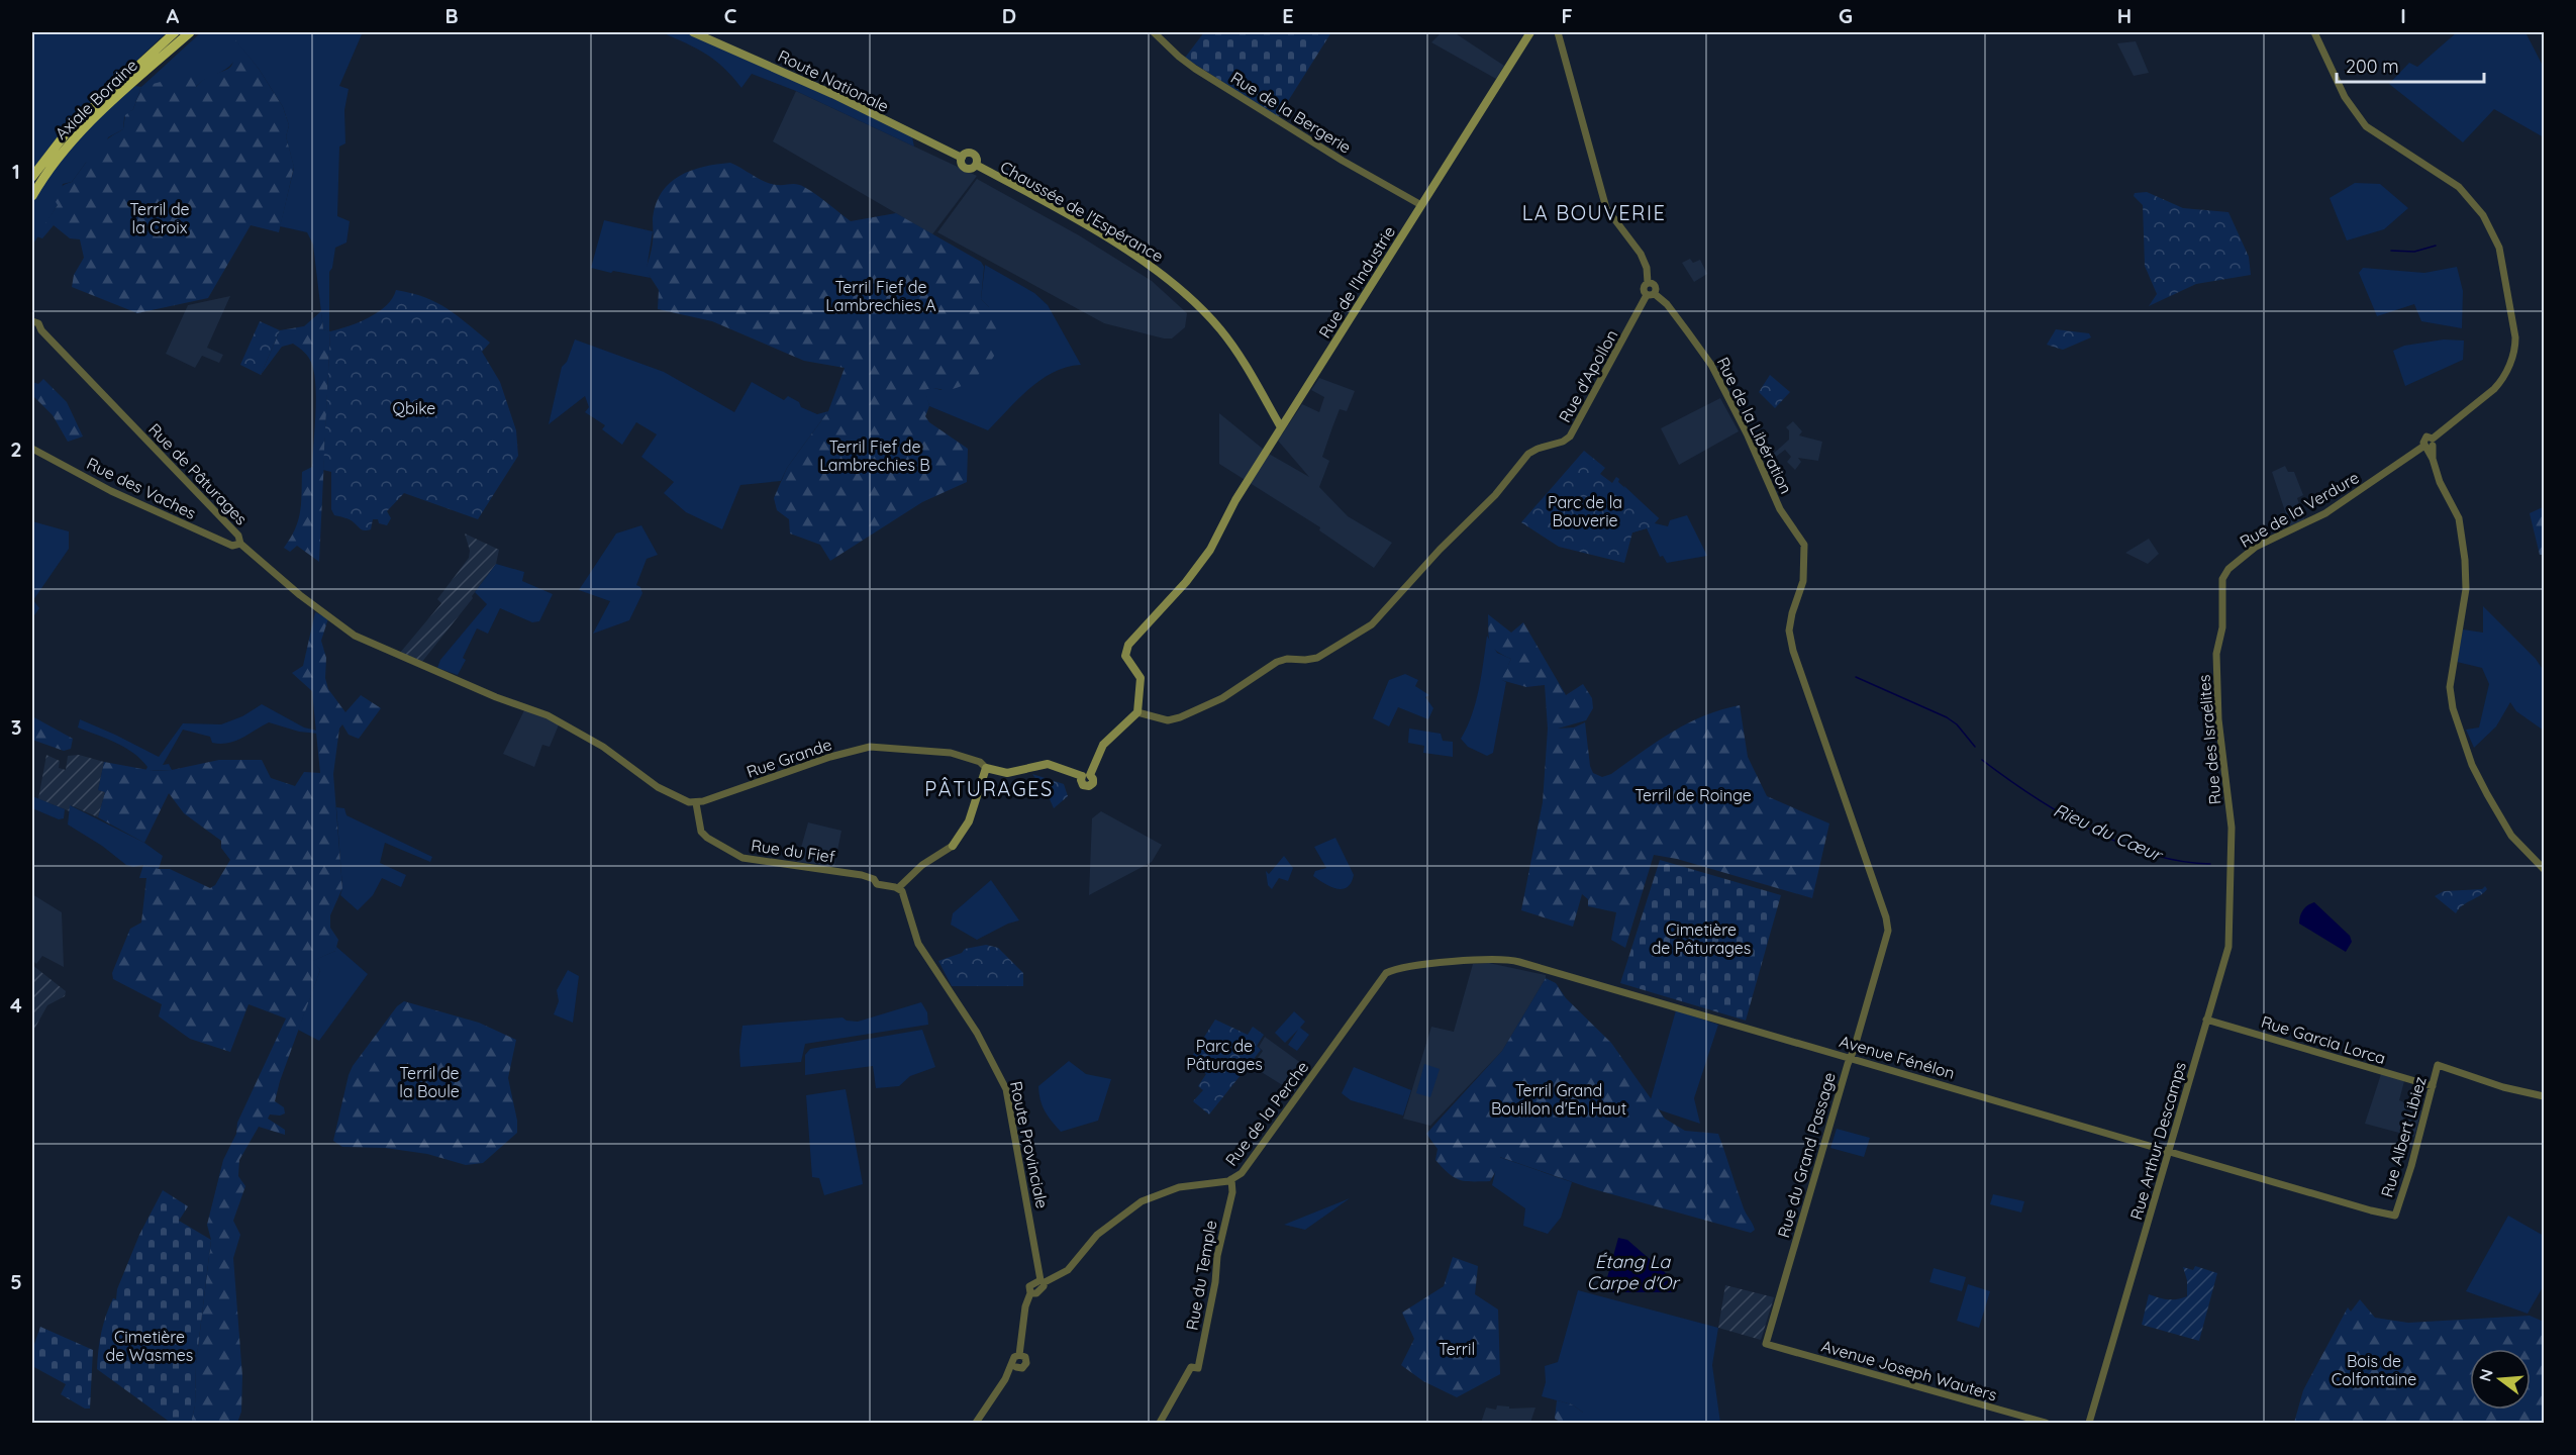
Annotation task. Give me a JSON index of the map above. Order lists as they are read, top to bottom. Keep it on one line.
{"streets":{"highway":["Axiale Boraine"],"main road":["Route Nationale","Chaussée de l'Espérance","Rue de l'Industrie"],"street":["Rue de la Bergerie","Rue d'Apollon","Rue de la Libération","Rue de Pâturages","Rue des Vaches","Rue de la Verdure","Rue des Israélites","Rue Grande","Rue du Fief","Rue Garcia Lorca","Avenue Fénélon","Rue de la Perche","Rue Albert Libiez","Rue Arthur Descamps","Route Provinciale","Rue du Grand Passage","Rue du Temple","Avenue Joseph Wauters"]},"crossings":[["Route Nationale","Chaussée de l'Espérance"],["Rue de la Bergerie","Rue de l'Industrie"],["Chaussée de l'Espérance","Rue de l'Industrie"],["Rue de l'Industrie","Rue d'Apollon"],["Rue d'Apollon","Rue de la Libération"],["Rue de la Libération","Rue du Grand Passage"],["Rue de Pâturages","Rue des Vaches"],["Rue de Pâturages","Rue Grande"],["Rue de Pâturages","Rue du Fief"],["Rue de la Verdure","Rue des Israélites"],["Rue des Israélites","Rue Arthur Descamps"],["Rue Grande","Rue du Fief"],["Rue du Fief","Route Provinciale"],["Rue Garcia Lorca","Rue Albert Libiez"],["Rue Garcia Lorca","Rue Arthur Descamps"],["Avenue Fénélon","Rue de la Perche"],["Avenue Fénélon","Rue Albert Libiez"],["Avenue Fénélon","Rue Arthur Descamps"],["Avenue Fénélon","Rue du Grand Passage"],["Rue de la Perche","Route Provinciale"],["Rue de la Perche","Rue du Temple"],["Rue du Grand Passage","Avenue Joseph Wauters"]],"districts":["LA BOUVERIE","PÂTURAGES"],"water":["Rieu du Cœur","Étang La Carpe d'Or"],"parks":["Terril de la Croix","Terril Fief de Lambrechies A","Qbike","Terril Fief de Lambrechies B","Parc de la Bouverie","Terril de Roinge","Cimetière de Pâturages","Parc de Pâturages","Terril de la Boule","Terril Grand Bouillon d'En Haut","Cimetière de Wasmes","Terril","Bois de Colfontaine"],"scale_bar":"200 m","north":"left","grid":{"columns":["A","B","C","D","E","F","G","H","I"],"rows":["1","2","3","4","5"]}}
